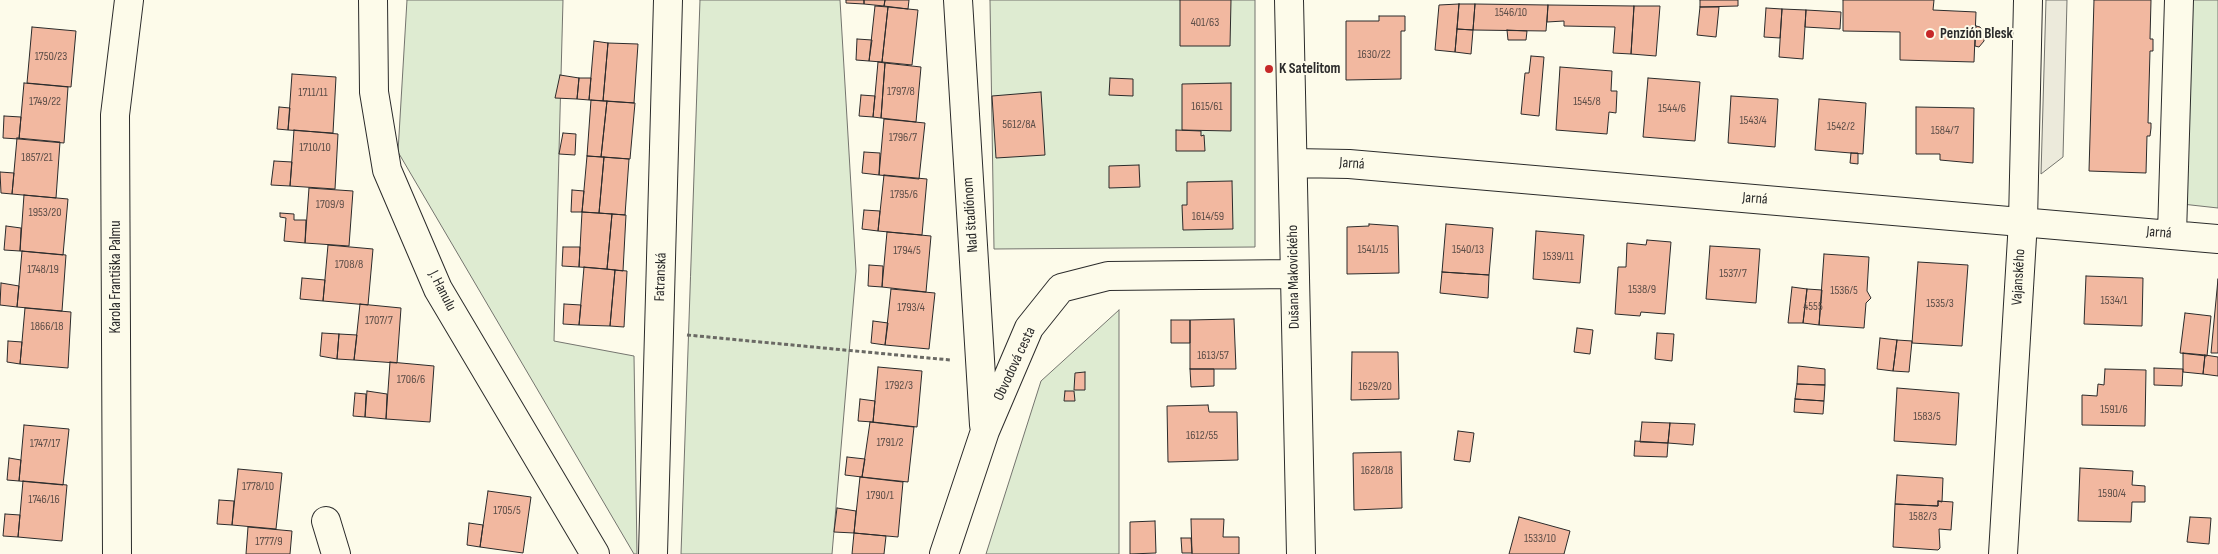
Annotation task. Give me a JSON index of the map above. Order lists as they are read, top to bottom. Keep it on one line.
{"streets":{"street":["Jarná","Nad štadiónom","Karola Františka Palmu","Fatranská","Dušana Makovického","Vajanského","J. Hanulu","Obvodová cesta"]},"crossings":[["Jarná","Dušana Makovického"],["Jarná","Vajanského"],["Nad štadiónom","Obvodová cesta"],["Dušana Makovického","Obvodová cesta"]],"places":["Penzión Blesk","K Satelitom"],"house_numbers":["1546/10","401/63","1630/22","1750/23","1797/8","1711/11","1749/22","1545/8","1615/61","1544/6","1543/4","5612/8A","1542/2","1584/7","1796/7","1710/10","1857/21","1795/6","1709/9","1953/20","1614/59","1541/15","1540/13","1794/5","1539/11","1708/8","1748/19","1537/7","1538/9","1536/5","1534/1","1535/3","4555","1793/4","1707/7","1866/18","1613/57","1706/6","1792/3","1629/20","1591/6","1583/5","1612/55","1791/2","1747/17","1628/18","1778/10","1590/4","1790/1","1746/16","1705/5","1582/3","1533/10","1777/9"]}
